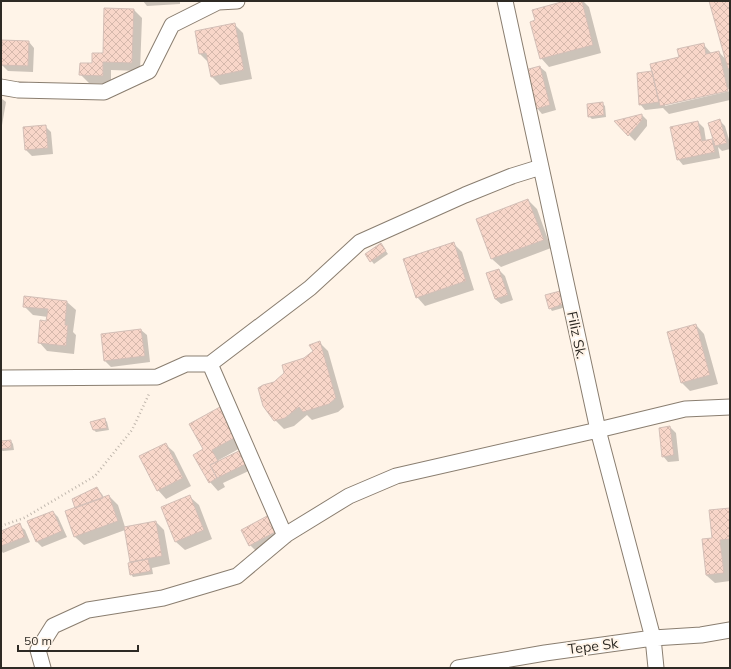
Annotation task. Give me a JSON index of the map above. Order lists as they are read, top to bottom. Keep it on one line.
{"streets":{"street":["Filiz Sk.","Tepe Sk"]},"crossings":[["Filiz Sk.","Tepe Sk"]],"scale_bar":"50 m"}
